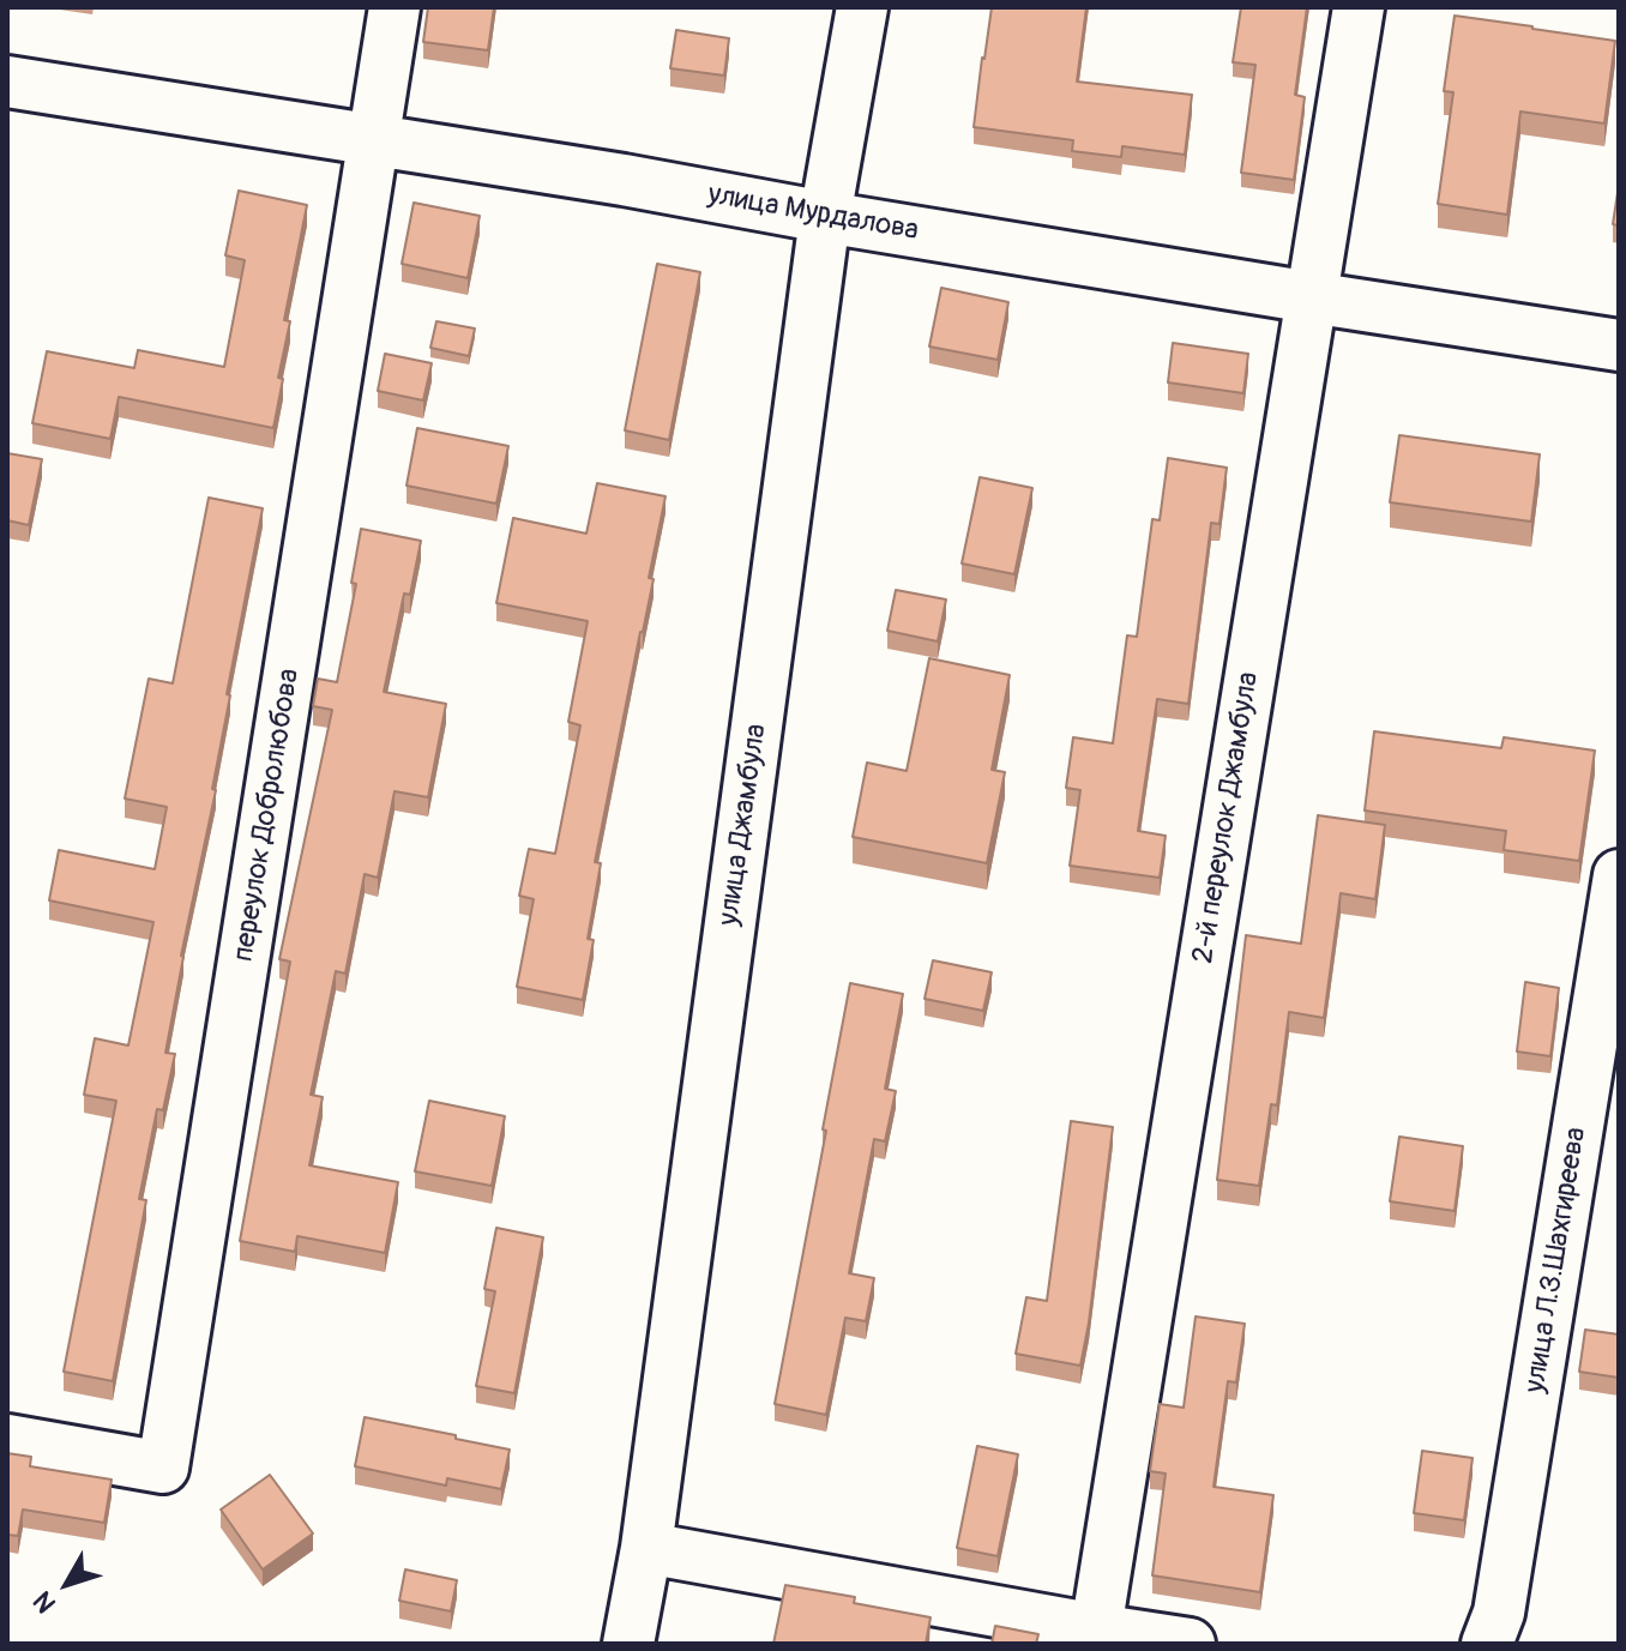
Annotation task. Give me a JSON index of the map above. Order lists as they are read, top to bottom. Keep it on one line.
{"streets":{"street":["улица Мурдалова","переулок Добролюбова","2-й переулок Джамбула","улица Джамбула","улица Л.З.Шахгиреева"]},"crossings":[["улица Мурдалова","переулок Добролюбова"],["улица Мурдалова","2-й переулок Джамбула"],["улица Мурдалова","улица Джамбула"]],"north":"bottom left"}
